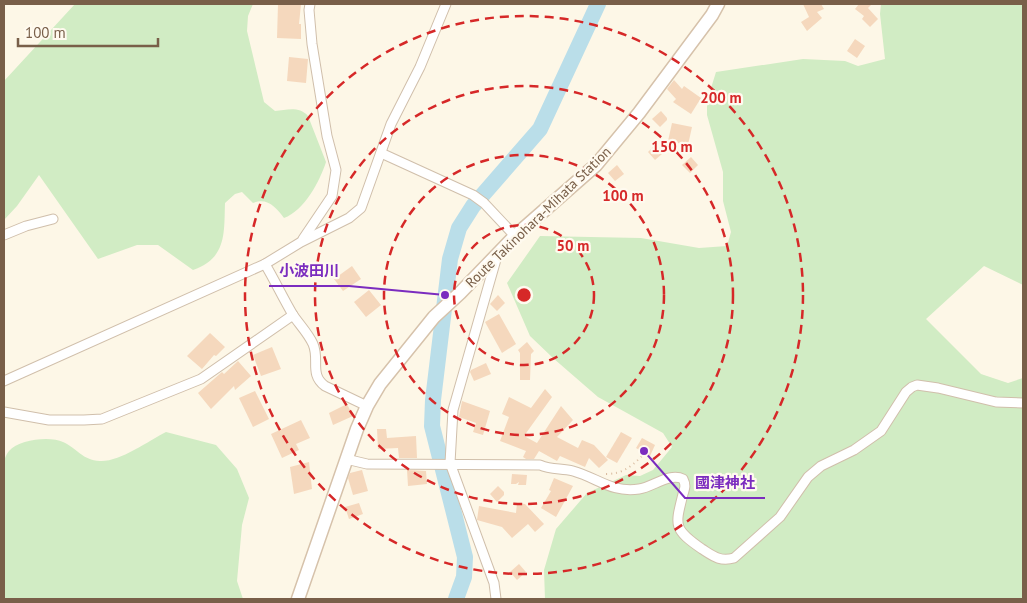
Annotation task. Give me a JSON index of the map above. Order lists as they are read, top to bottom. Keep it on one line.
{"streets":{"main road":["Route Takinohara-Mihata Station"]},"places":["小波田川","國津神社"],"scale_bar":"100 m","rings":["200 m","150 m","100 m","50 m"]}
